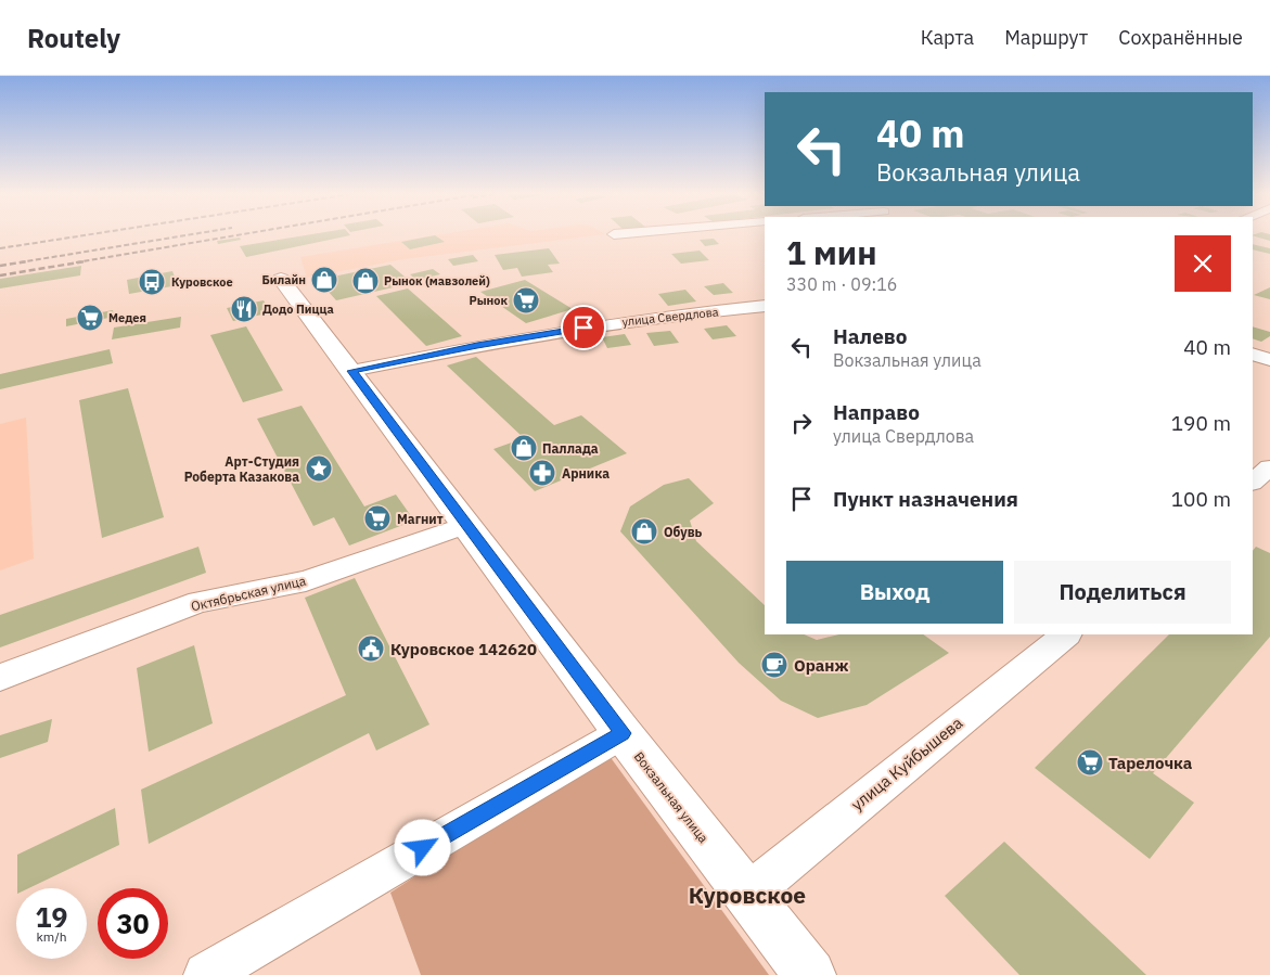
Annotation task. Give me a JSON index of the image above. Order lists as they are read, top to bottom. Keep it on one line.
{"streets":{"street":["улица Свердлова","Октябрьская улица","улица Куйбышева","Вокзальная улица"]},"crossings":[["улица Свердлова","Вокзальная улица"],["Октябрьская улица","Вокзальная улица"],["улица Куйбышева","Вокзальная улица"]],"districts":["Куровское"],"places":{"shop":["Билайн","Рынок (мавзолей)","Паллада","Обувь"],"bus stop":["Куровское"],"supermarket":["Рынок","Медея","Магнит","Тарелочка"],"restaurant":["Додо Пицца"],"place":["Арт-Студия Роберта Казакова"],"pharmacy":["Арника"],"public building":["Куровское 142620"],"cafe":["Оранж"]},"page":{"header":"Routely","nav":["Карта","Маршрут","Сохранённые"],"turn":["40 m","Вокзальная улица"],"heading":["1 мин","330 m · 09:16"],"list":[{"name":"Налево","note":"Вокзальная улица","value":"40 m"},{"name":"Направо","note":"улица Свердлова","value":"190 m"},{"name":"Пункт назначения","value":"100 m"}],"buttons":["Выход","Поделиться"],"speed":"19 km/h","limit":"30"}}
